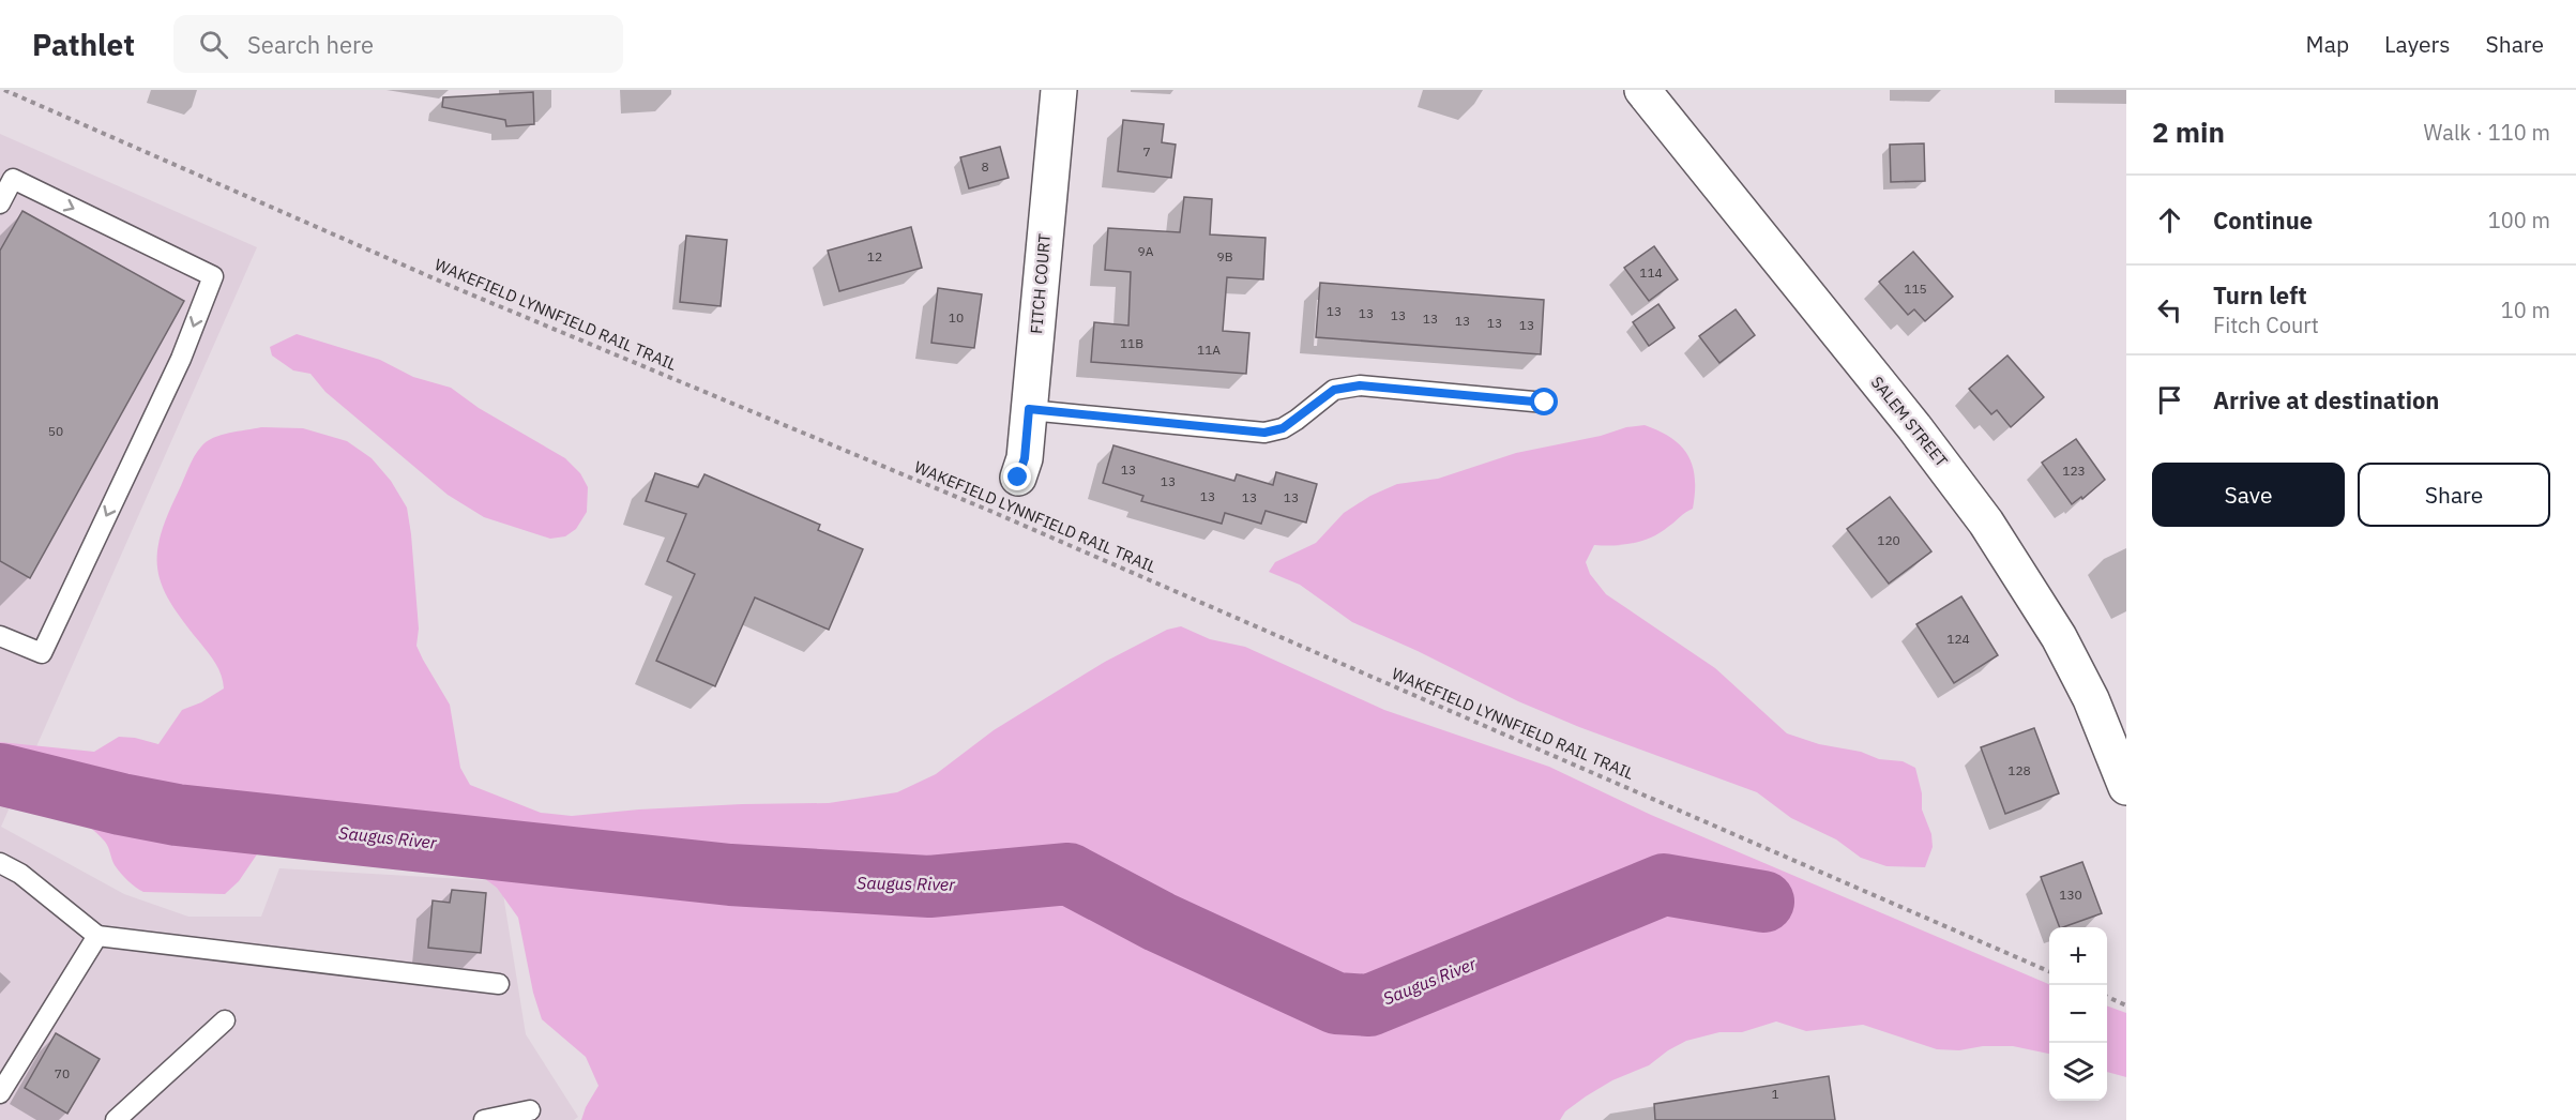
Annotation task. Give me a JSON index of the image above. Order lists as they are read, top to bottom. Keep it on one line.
{"streets":{"main road":["FITCH COURT","SALEM STREET"],"path":["WAKEFIELD LYNNFIELD RAIL TRAIL"]},"water":["Saugus River"],"house_numbers":["7","8","9A","12","9B","114","115","13","13","13","10","13","13","13","13","11B","11A","50","13","123","13","13","13","13","120","124","128","130","70","1"],"page":{"header":"Pathlet","search":"Search here","nav":["Map","Layers","Share"],"heading":["2 min","Walk · 110 m"],"list":[["Continue","100 m"],["Turn left","Fitch Court","10 m"],"Arrive at destination"],"buttons":["Save","Share"],"map_buttons":["+","−"]}}
